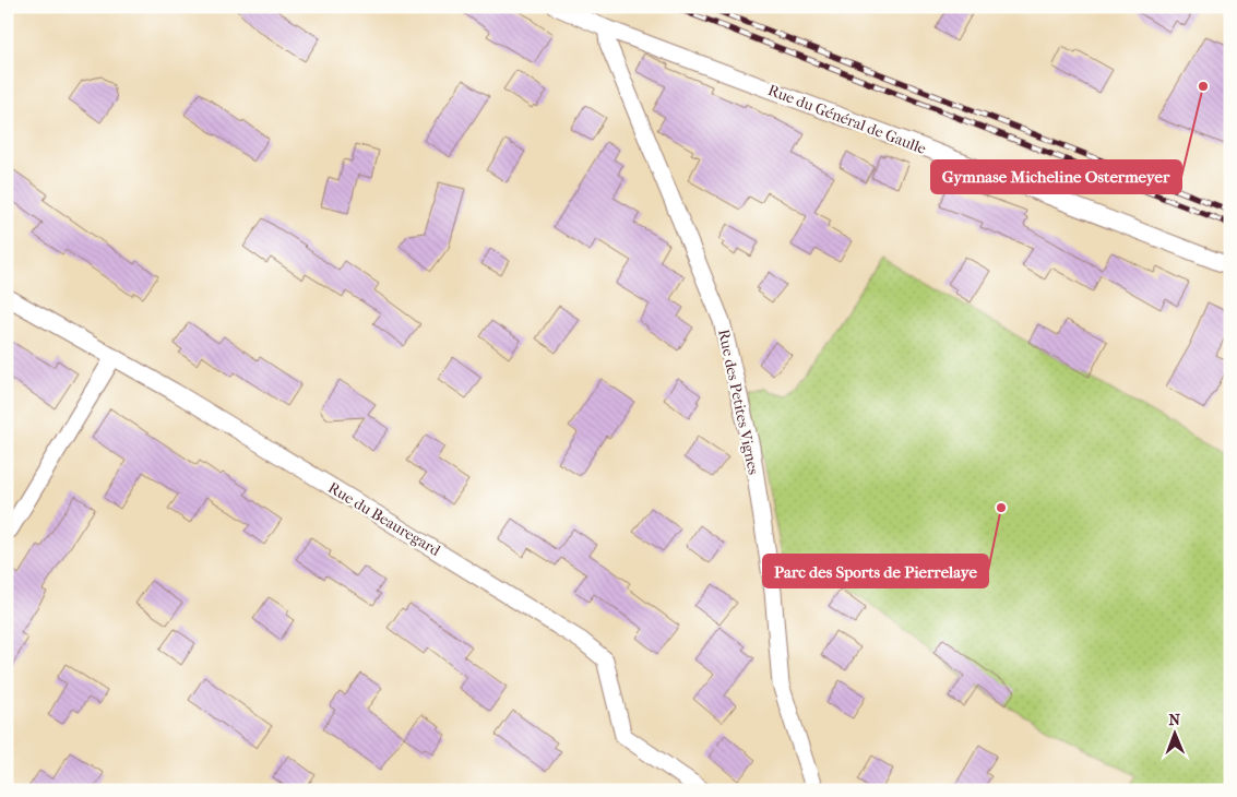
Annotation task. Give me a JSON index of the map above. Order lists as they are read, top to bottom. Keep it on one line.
{"streets":{"street":["Rue du Général de Gaulle","Rue des Petites Vignes","Rue du Beauregard"]},"crossings":[["Rue du Général de Gaulle","Rue des Petites Vignes"]],"places":["Gymnase Micheline Ostermeyer","Parc des Sports de Pierrelaye"],"north":"top"}
